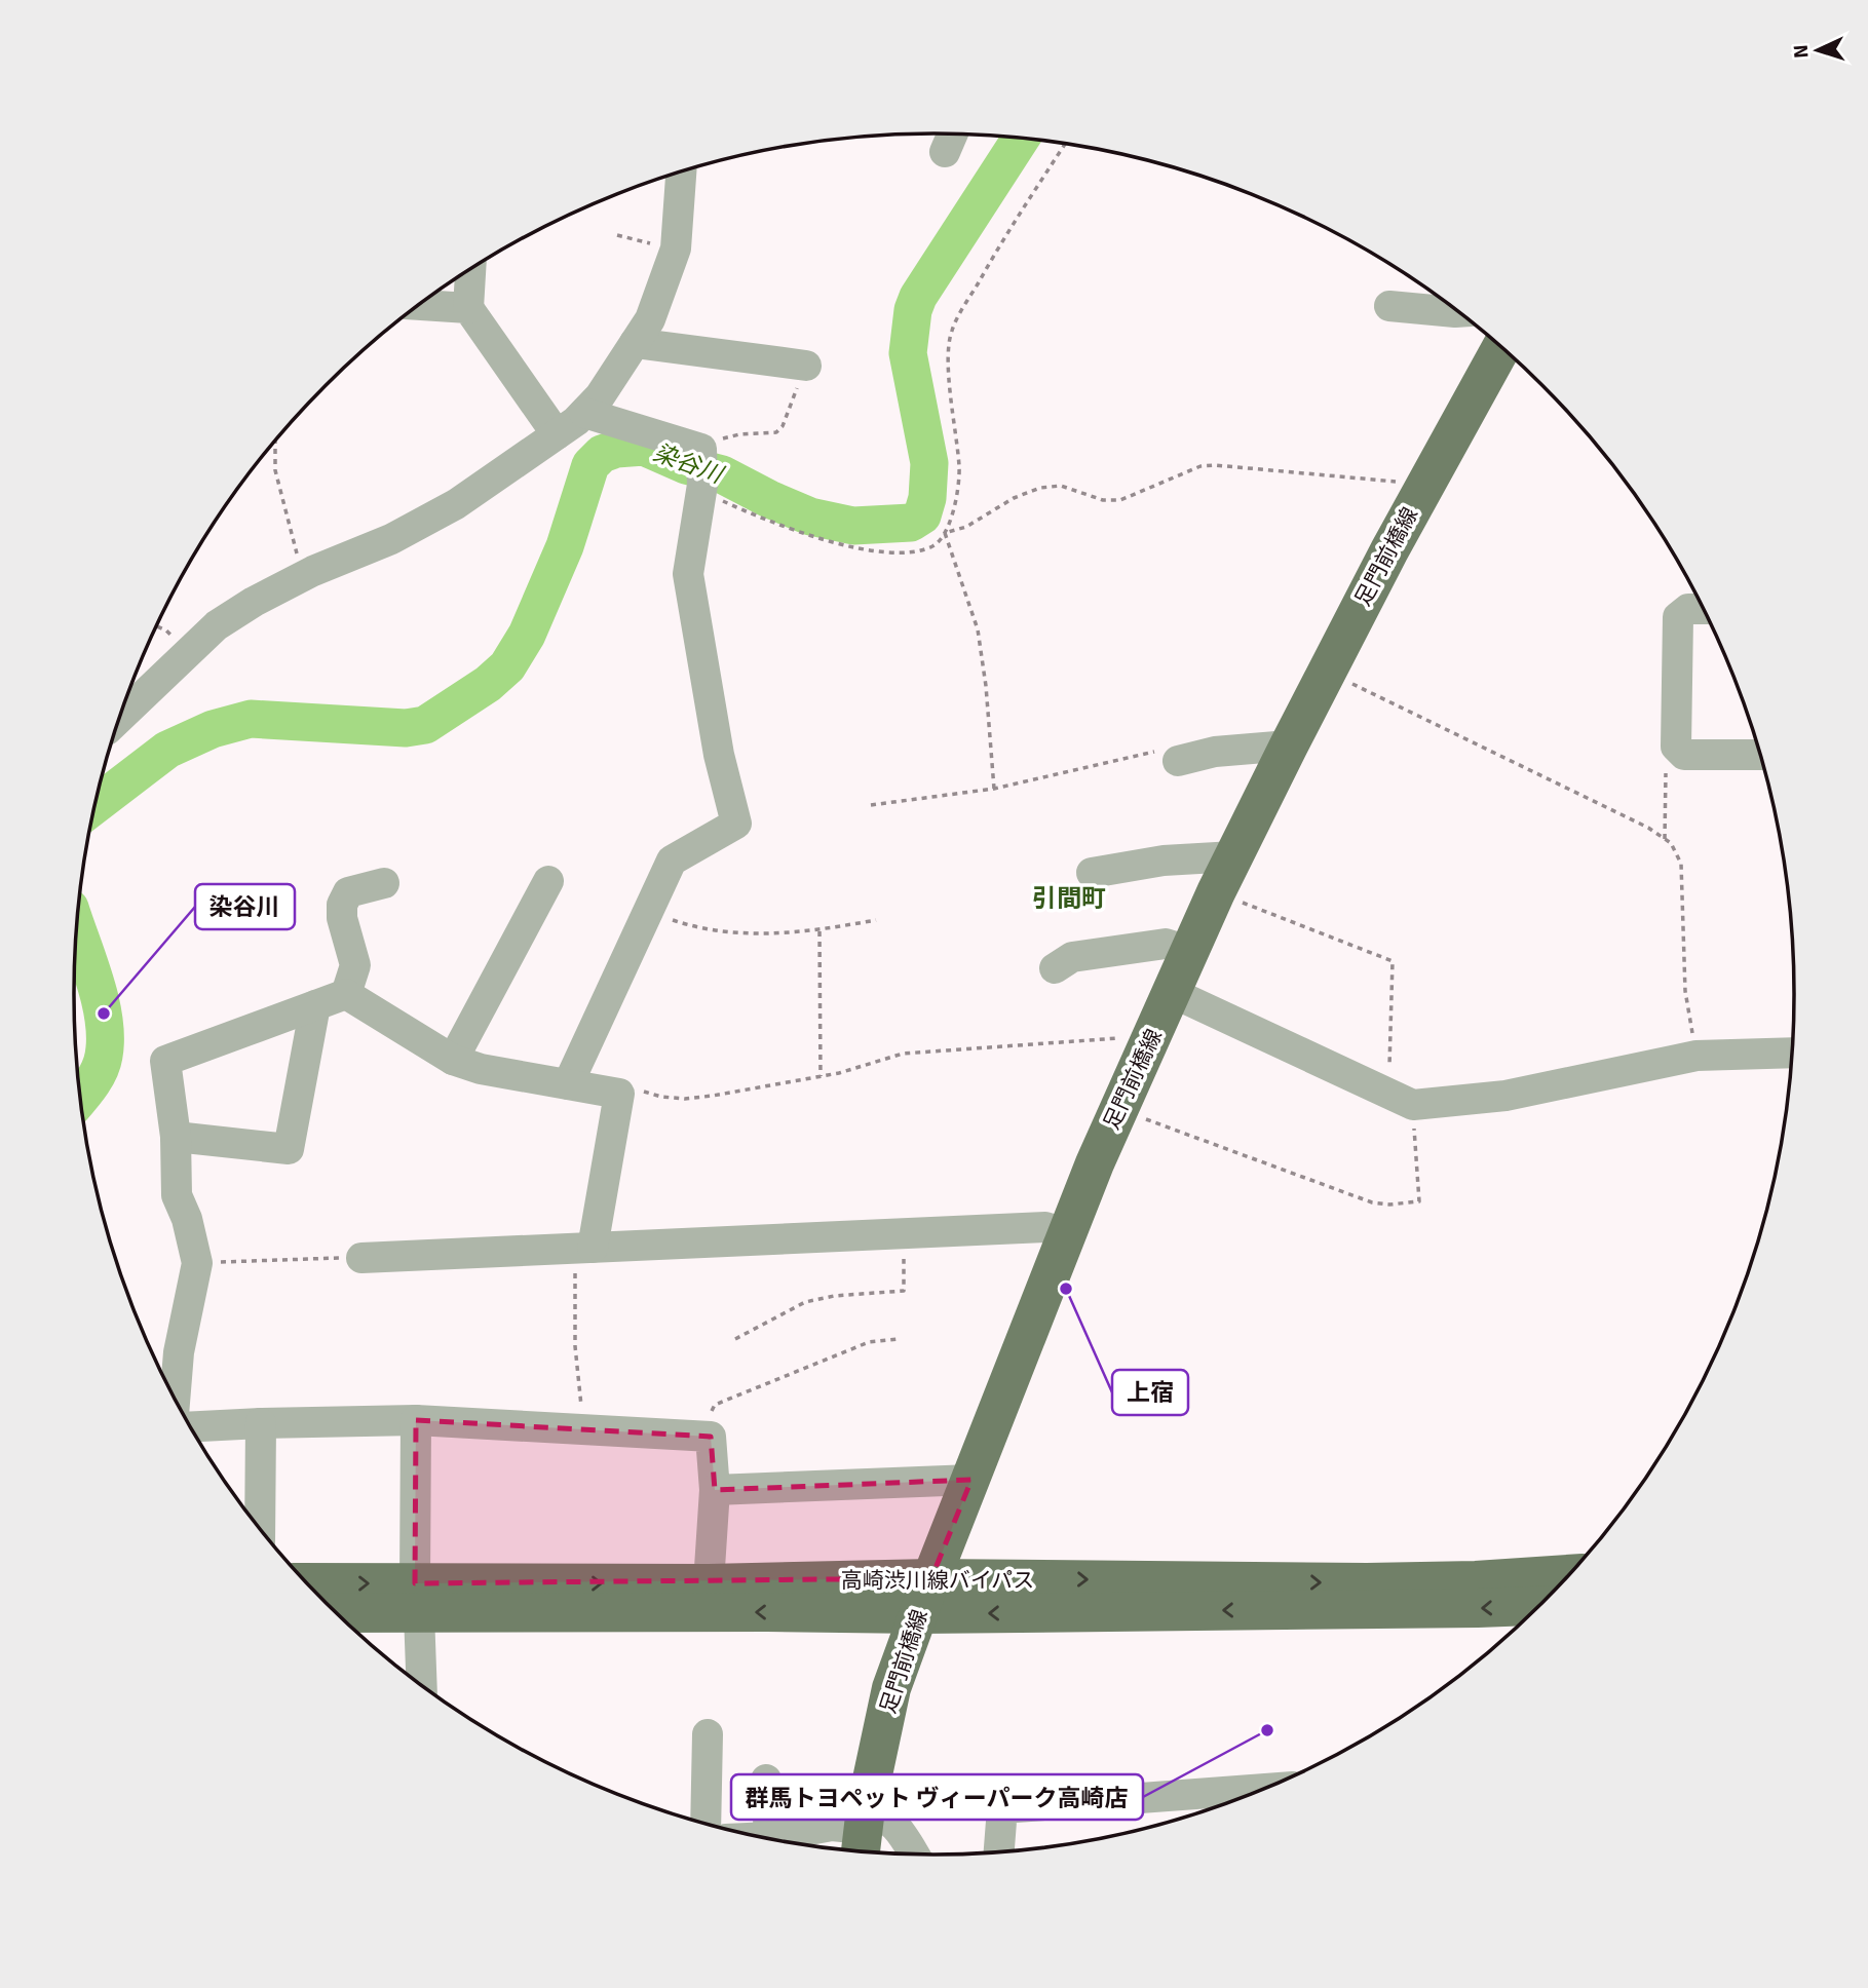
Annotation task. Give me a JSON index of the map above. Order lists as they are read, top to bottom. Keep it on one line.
{"streets":{"main road":["足門前橋線","高崎渋川線バイパス"]},"crossings":[["足門前橋線","高崎渋川線バイパス"]],"districts":["引間町"],"water":["染谷川"],"places":["染谷川","上宿","群馬トヨペット ヴィーパーク高崎店"],"north":"left"}
